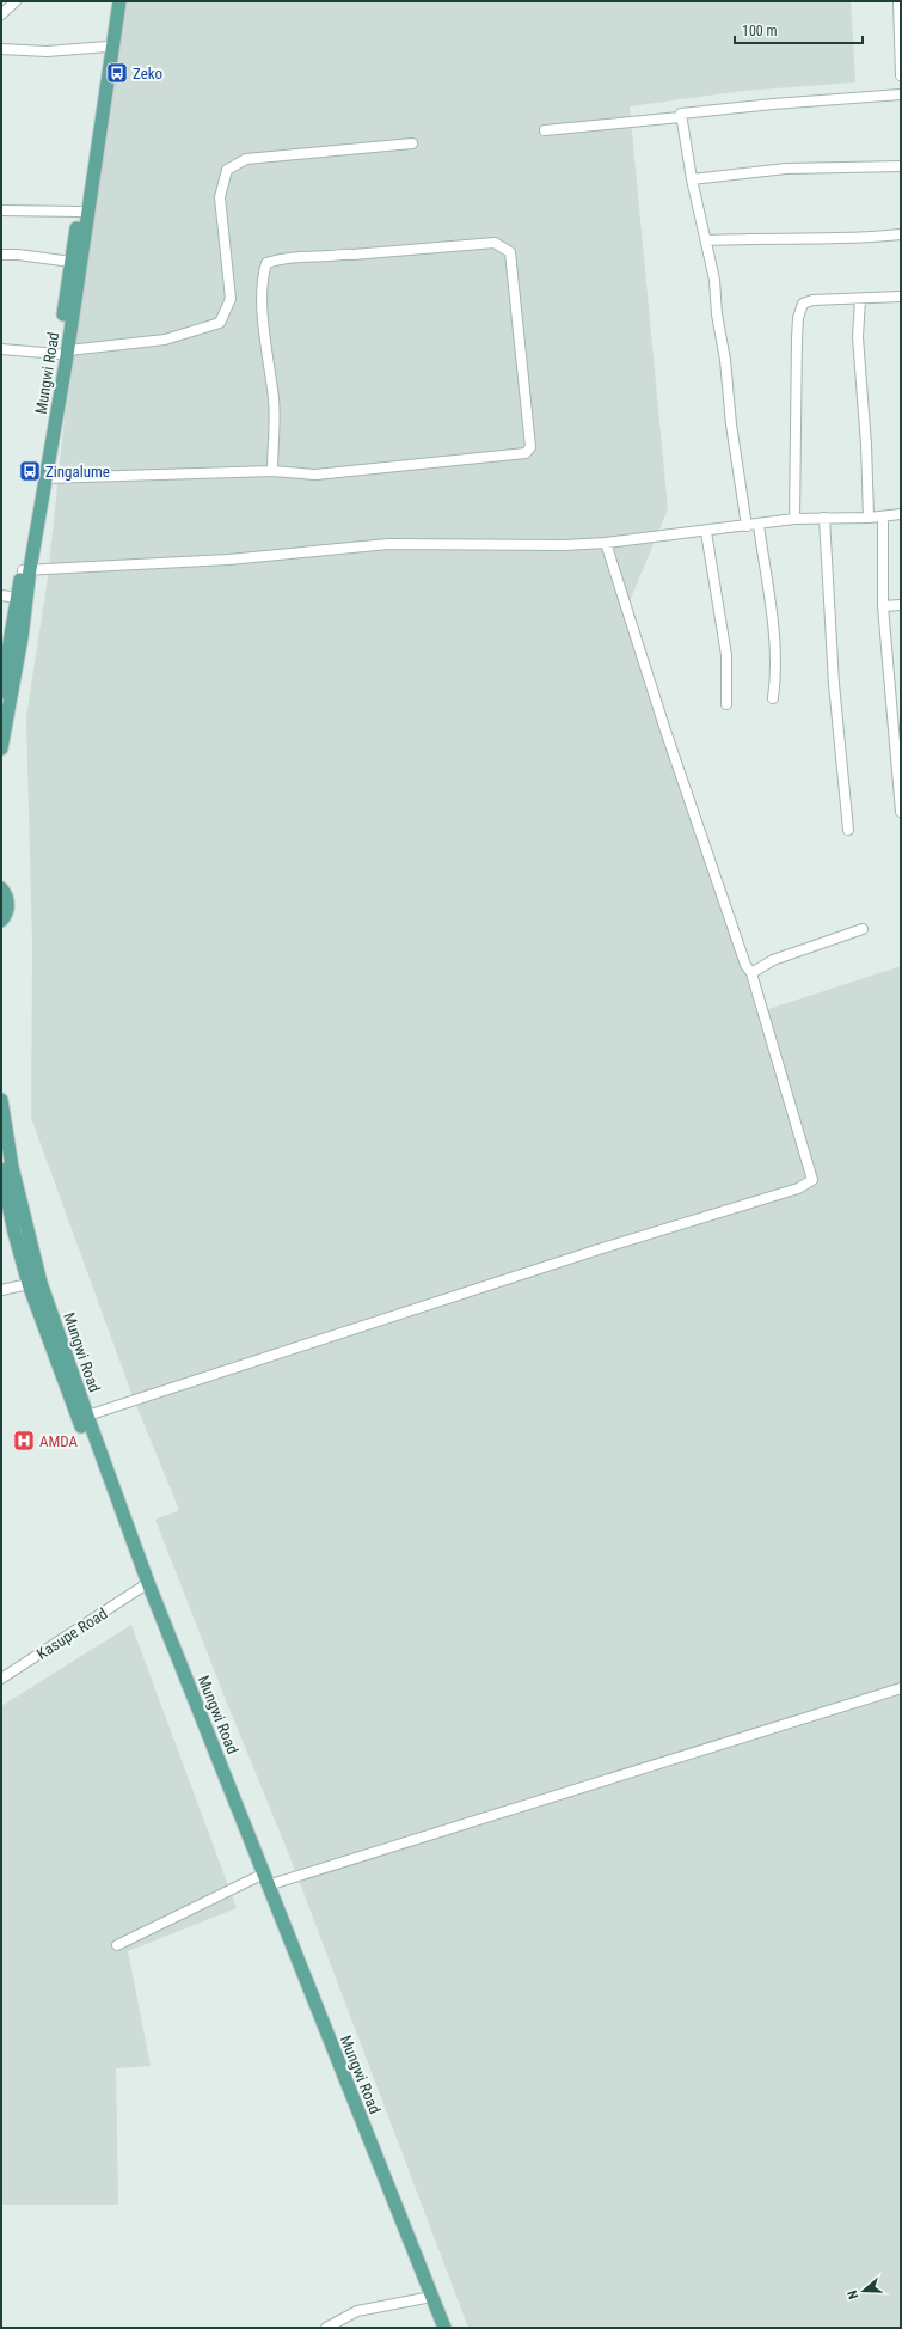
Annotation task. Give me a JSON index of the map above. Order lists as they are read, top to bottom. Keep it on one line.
{"streets":{"main road":["Mungwi Road"],"street":["Kasupe Road"]},"crossings":[["Mungwi Road","Kasupe Road"]],"places":{"bus stop":["Zeko","Zingalume"],"hospital":["AMDA"]},"scale_bar":"100 m","north":"left"}
